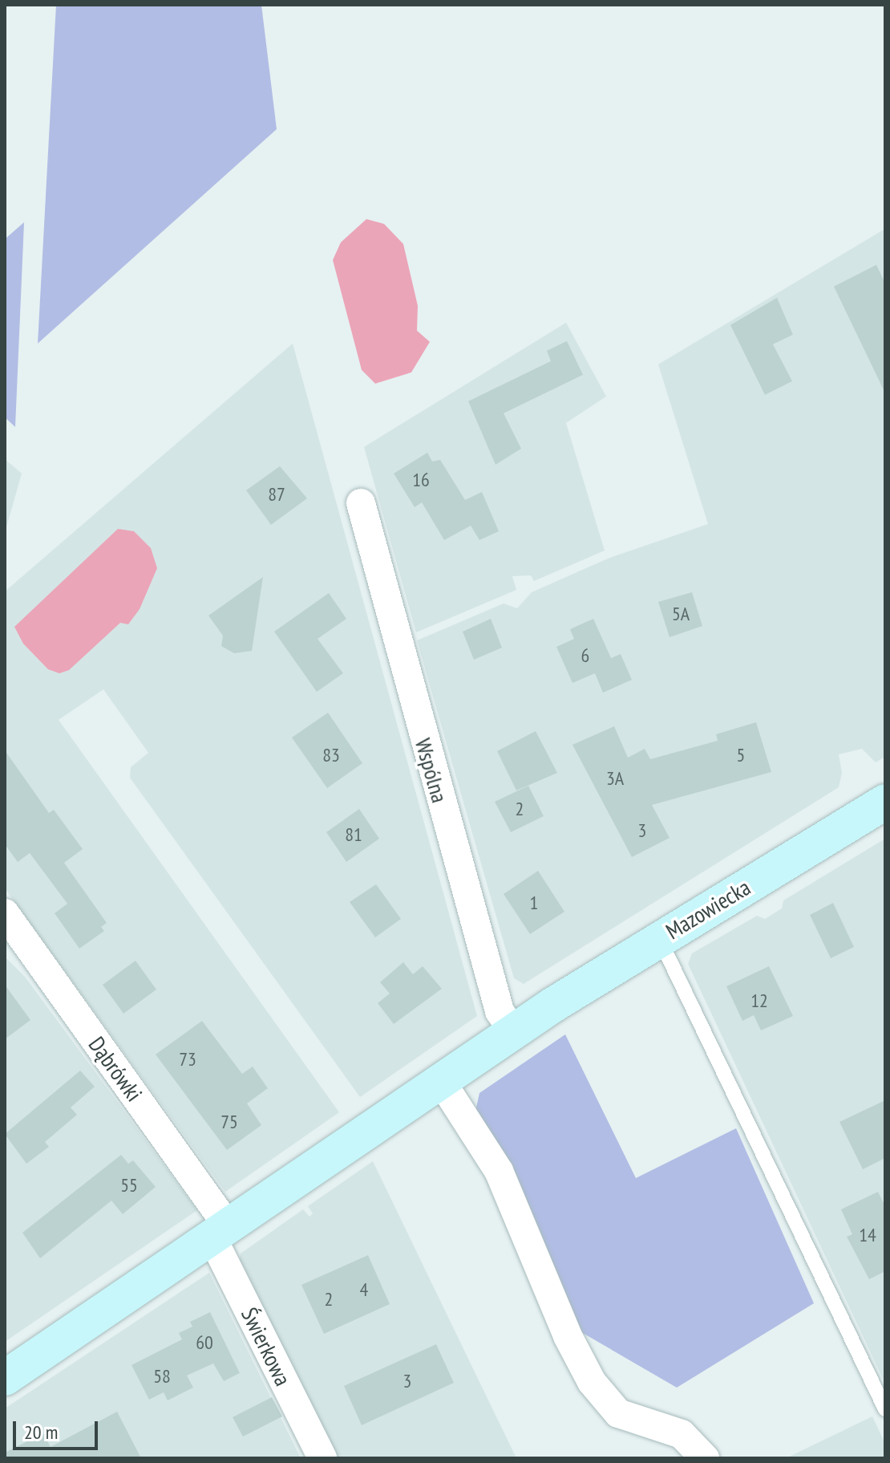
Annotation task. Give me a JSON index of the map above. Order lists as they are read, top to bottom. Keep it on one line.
{"streets":{"street":["Wspólna","Mazowiecka","Dąbrówki","Świerkowa"]},"crossings":[["Wspólna","Mazowiecka"],["Dąbrówki","Świerkowa"]],"house_numbers":["16","87","5A","6","83","5","3A","2","3","81","1","12","73","75","55","14","4","2","60","58","3"],"scale_bar":"20 m"}
